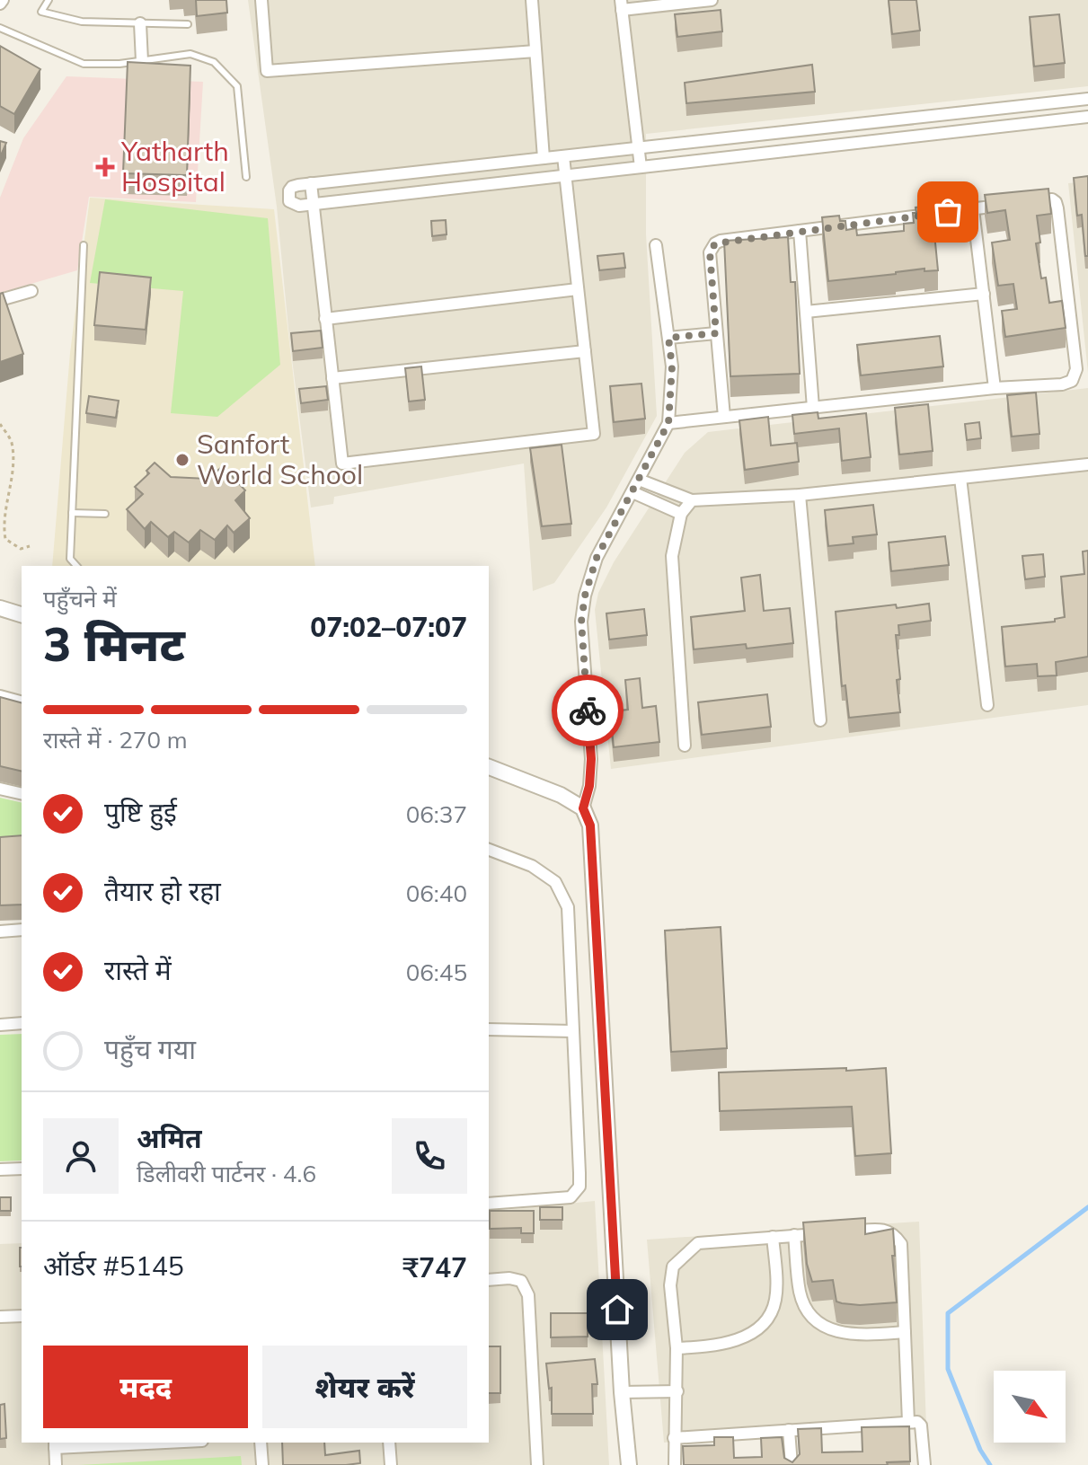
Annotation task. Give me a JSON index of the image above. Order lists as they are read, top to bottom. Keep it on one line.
{"places":{"health":["Yatharth Hospital"],"other":["Sanfort World School"]},"north":"bottom right","page":{"heading":["3 मिनट","पहुँचने में","07:02–07:07"],"panel":["अमित","डिलीवरी पार्टनर · 4.6","ऑर्डर #5145","₹747"],"bar":"रास्ते में · 270 m","list":[["पुष्टि हुई","06:37"],["तैयार हो रहा","06:40"],["रास्ते में","06:45"],"पहुँच गया"],"buttons":["मदद","शेयर करें"]}}
